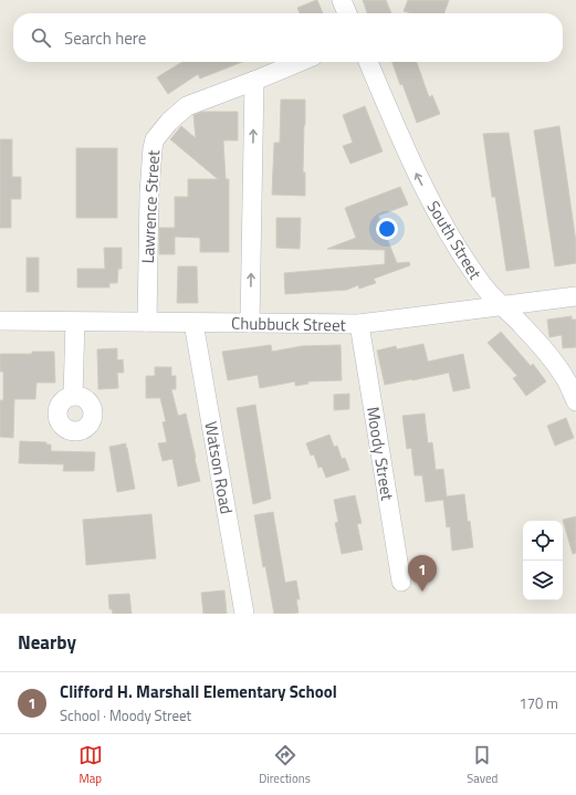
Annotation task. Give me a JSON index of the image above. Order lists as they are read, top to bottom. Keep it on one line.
{"streets":{"street":["Lawrence Street","South Street","Chubbuck Street","Moody Street","Watson Road"]},"crossings":[["Lawrence Street","Chubbuck Street"],["South Street","Chubbuck Street"],["Chubbuck Street","Moody Street"],["Chubbuck Street","Watson Road"]],"one_way":["South Street"],"page":{"search":"Search here","pins":"1","heading":"Nearby","list":[{"mark":"1","name":"Clifford H. Marshall Elementary School","note":"School · Moody Street","value":"170 m"}],"nav":["Map","Directions","Saved"]}}
